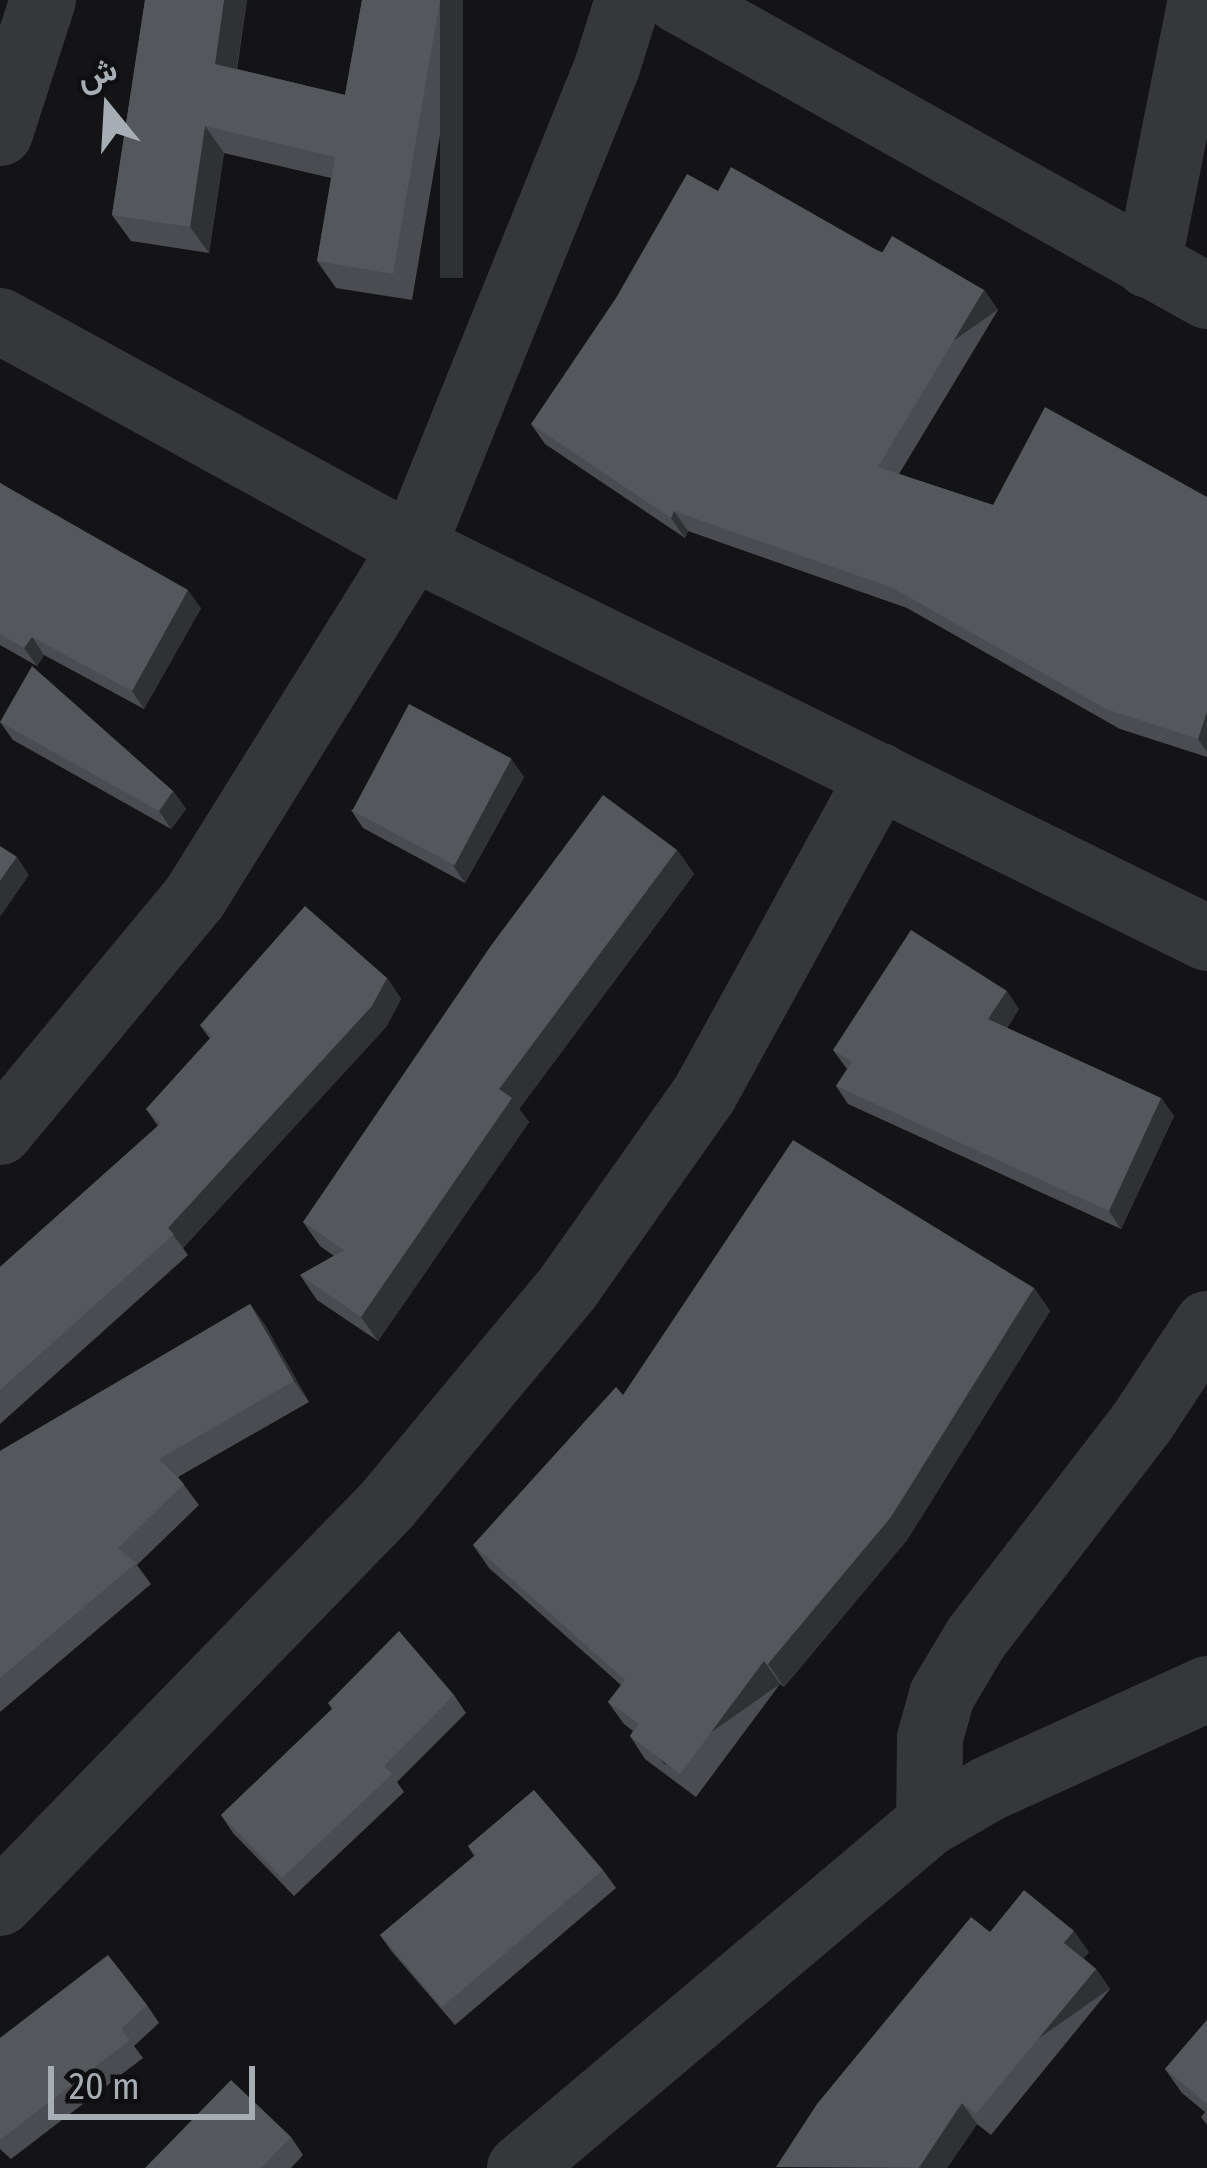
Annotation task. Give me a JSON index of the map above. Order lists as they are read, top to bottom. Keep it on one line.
{"scale_bar":"20 m","north":"top"}
